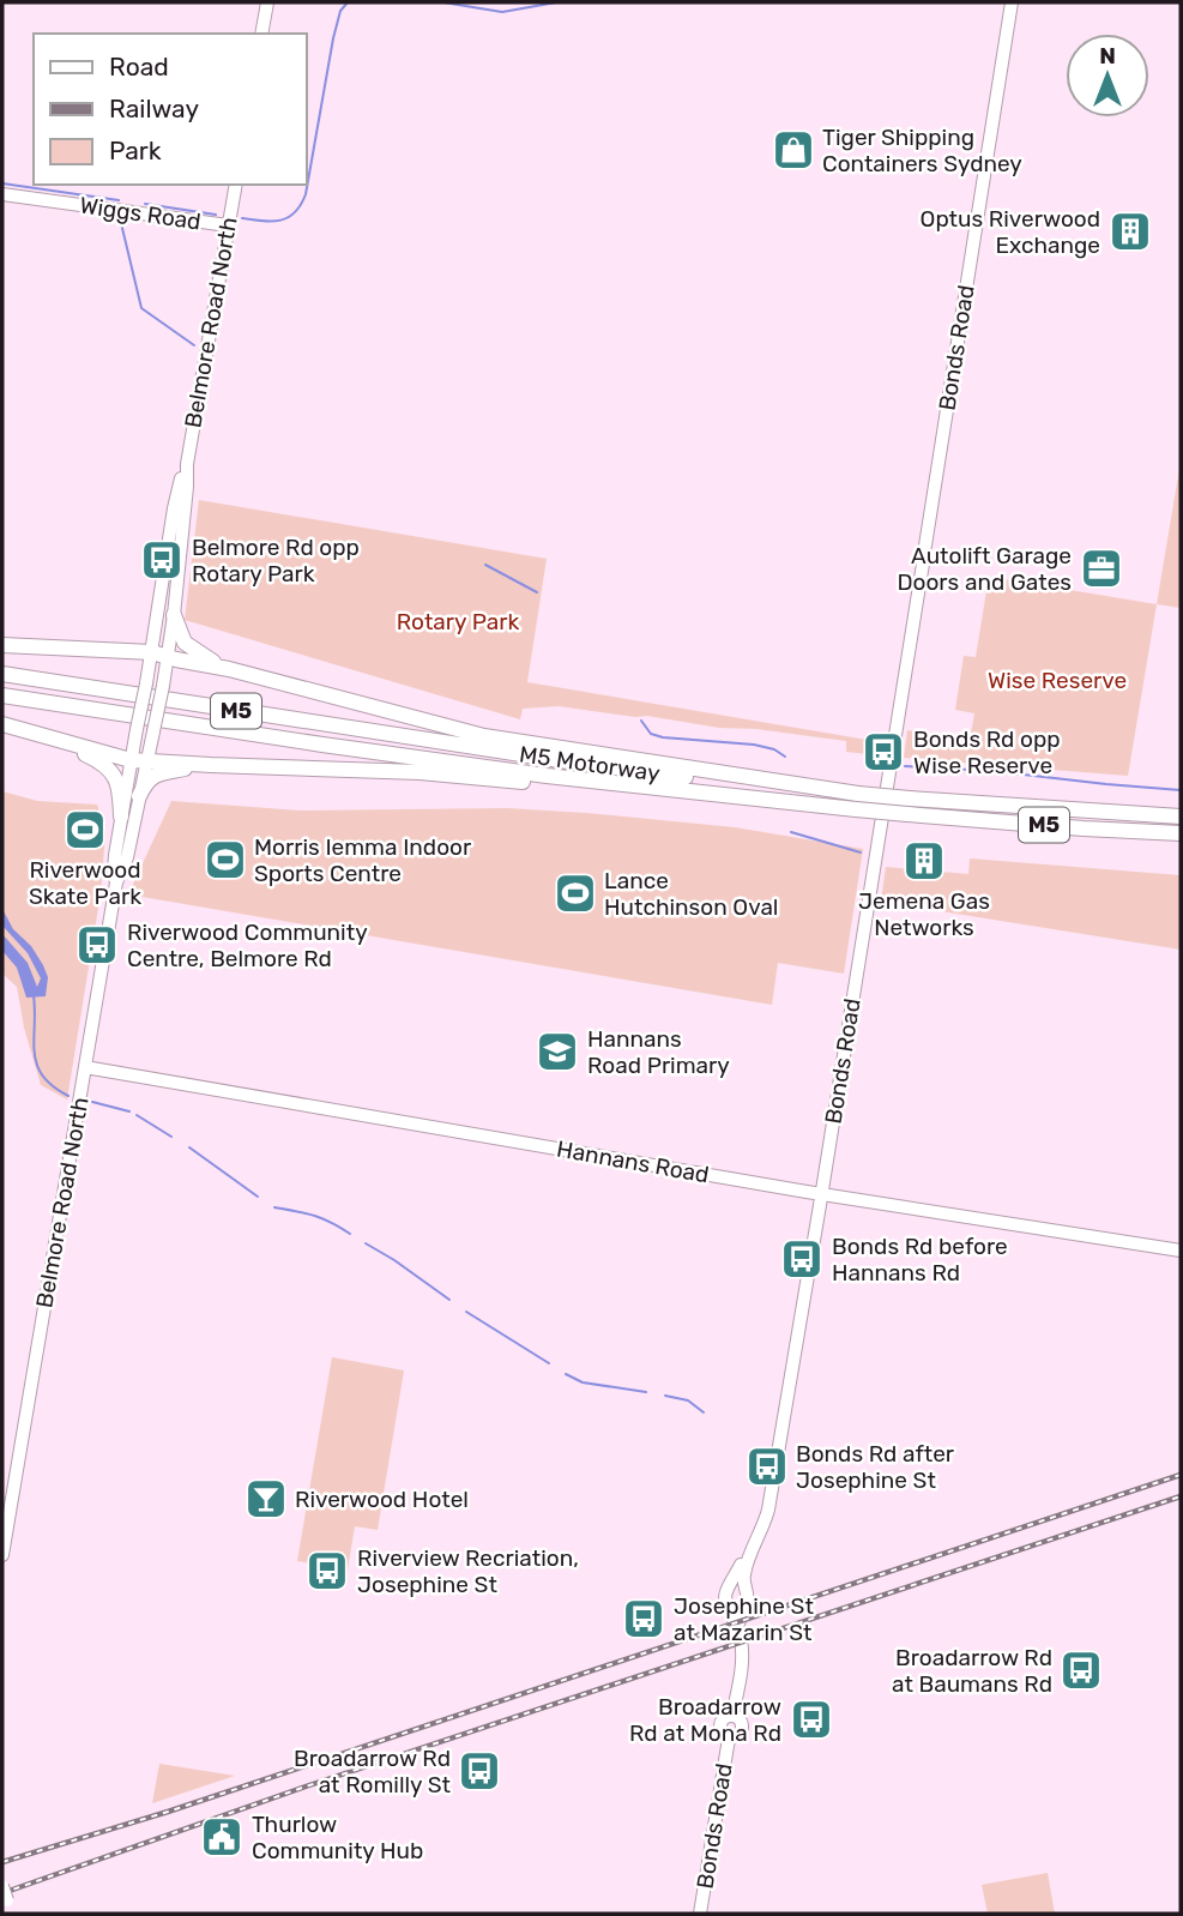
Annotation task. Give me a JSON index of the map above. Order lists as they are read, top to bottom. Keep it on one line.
{"streets":{"highway":["M5","M5 Motorway"],"main road":["Wiggs Road","Belmore Road North","Bonds Road","Hannans Road"]},"crossings":[["Wiggs Road","Belmore Road North"],["Belmore Road North","M5"],["Belmore Road North","Hannans Road"],["Bonds Road","Hannans Road"],["M5","M5 Motorway"]],"parks":["Rotary Park","Wise Reserve"],"places":{"shop":["Tiger Shipping Containers Sydney"],"building":["Optus Riverwood Exchange","Jemena Gas Networks"],"bus stop":["Belmore Rd opp Rotary Park","Bonds Rd opp Wise Reserve","Riverwood Community Centre, Belmore Rd","Bonds Rd before Hannans Rd","Bonds Rd after Josephine St","Riverview Recriation, Josephine St","Josephine St at Mazarin St","Broadarrow Rd at Baumans Rd","Broadarrow Rd at Mona Rd","Broadarrow Rd at Romilly St"],"office":["Autolift Garage Doors and Gates"],"sports":["Riverwood Skate Park","Morris Iemma Indoor Sports Centre","Lance Hutchinson Oval"],"school or university":["Hannans Road Primary"],"bar":["Riverwood Hotel"],"public building":["Thurlow Community Hub"]},"legend":["Road","Railway","Park"],"north":"top"}
